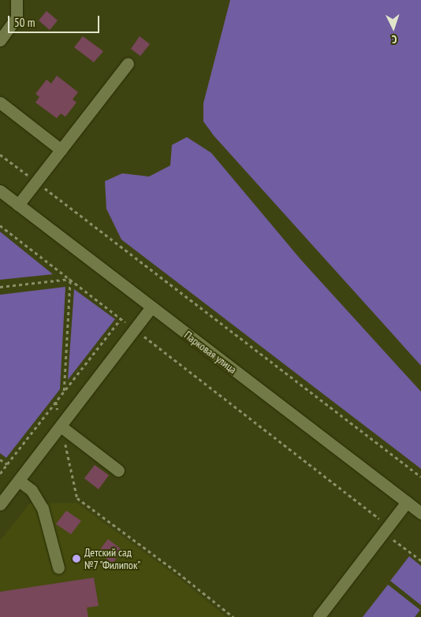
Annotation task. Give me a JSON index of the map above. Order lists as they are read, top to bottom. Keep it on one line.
{"streets":{"street":["Парковая улица"]},"places":["Детский сад №7 \"Филипок\""],"scale_bar":"50 m","north":"bottom"}
